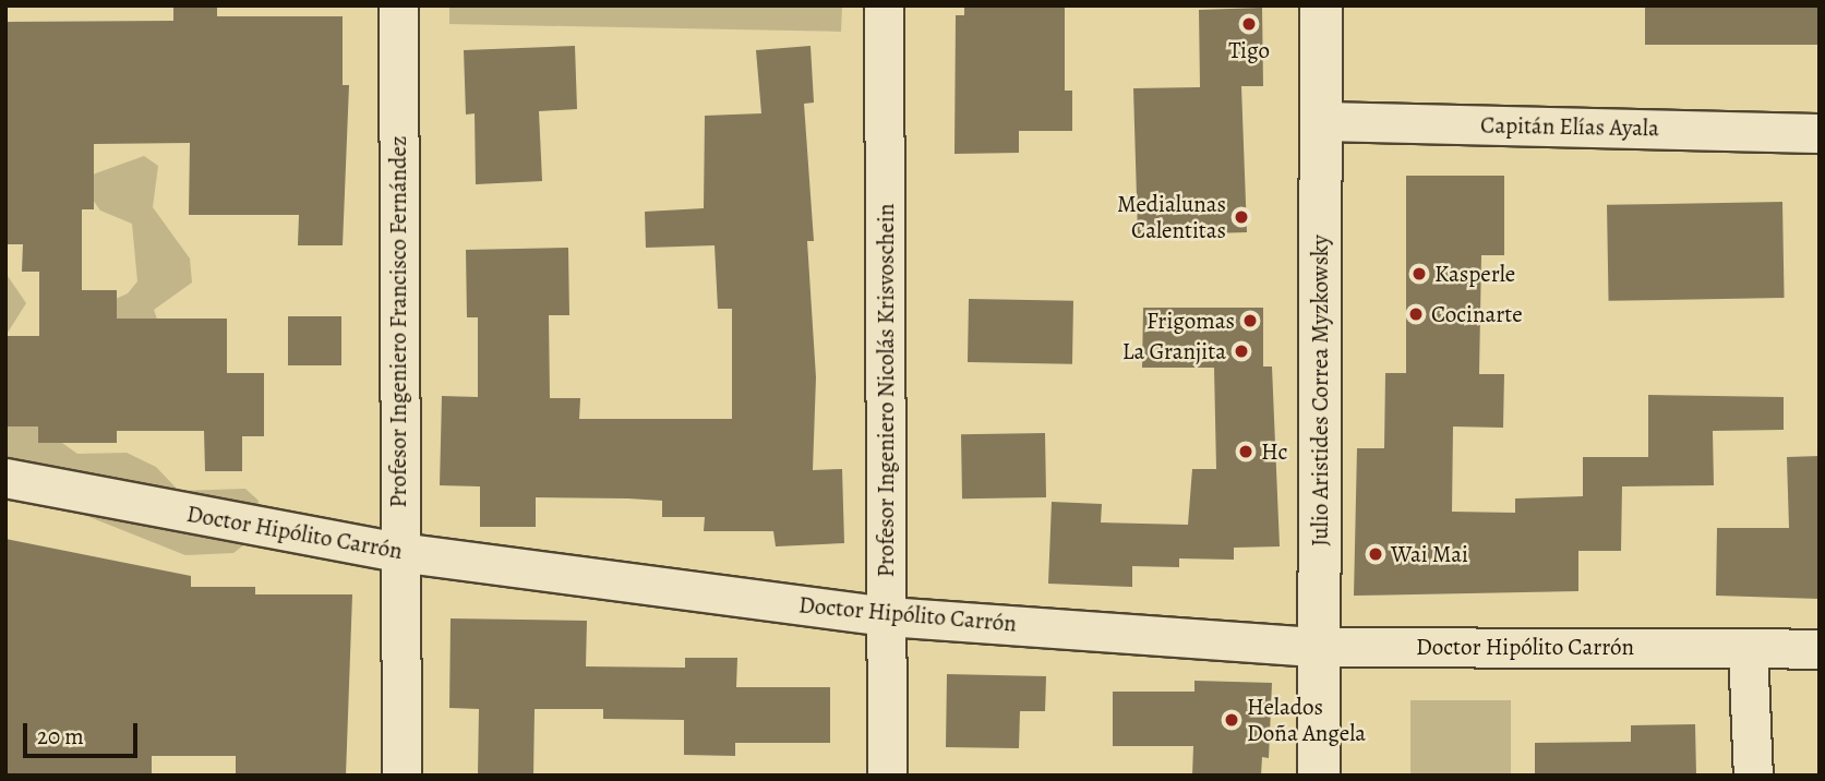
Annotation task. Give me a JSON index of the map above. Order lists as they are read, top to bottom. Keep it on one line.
{"streets":{"main road":["Julio Aristides Correa Myzkowsky"],"street":["Capitán Elías Ayala","Profesor Ingeniero Francisco Fernández","Profesor Ingeniero Nicolás Krisvoschein","Doctor Hipólito Carrón"]},"crossings":[["Capitán Elías Ayala","Julio Aristides Correa Myzkowsky"],["Profesor Ingeniero Francisco Fernández","Doctor Hipólito Carrón"],["Profesor Ingeniero Nicolás Krisvoschein","Doctor Hipólito Carrón"],["Julio Aristides Correa Myzkowsky","Doctor Hipólito Carrón"]],"places":["Tigo","Medialunas Calentitas","Kasperle","Cocinarte","Frigomas","La Granjita","Hc","Wai Mai","Helados Doña Angela"],"scale_bar":"20 m"}
